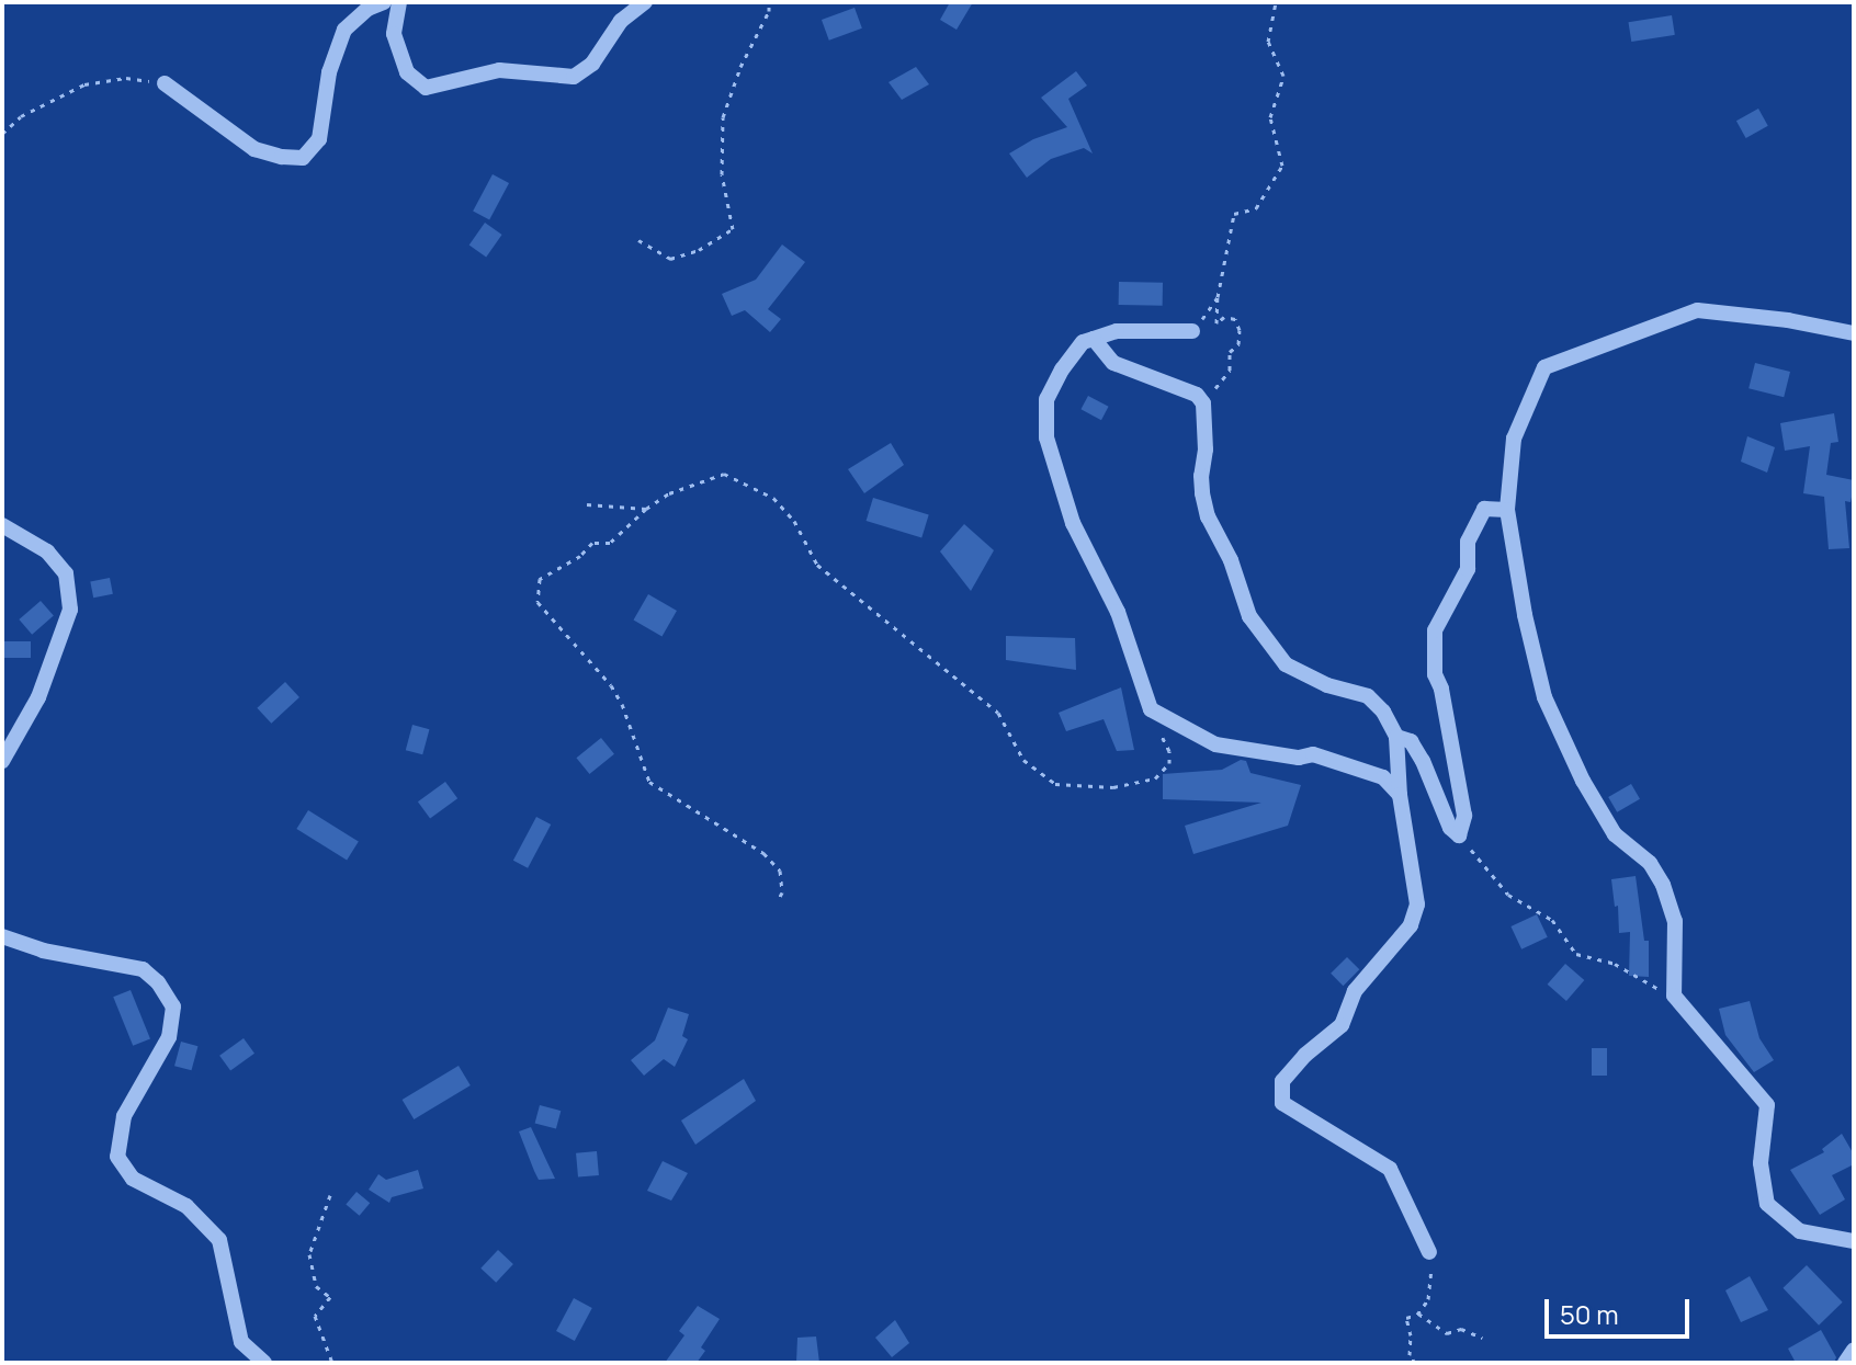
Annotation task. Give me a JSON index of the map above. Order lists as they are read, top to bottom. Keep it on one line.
{"scale_bar":"50 m"}
